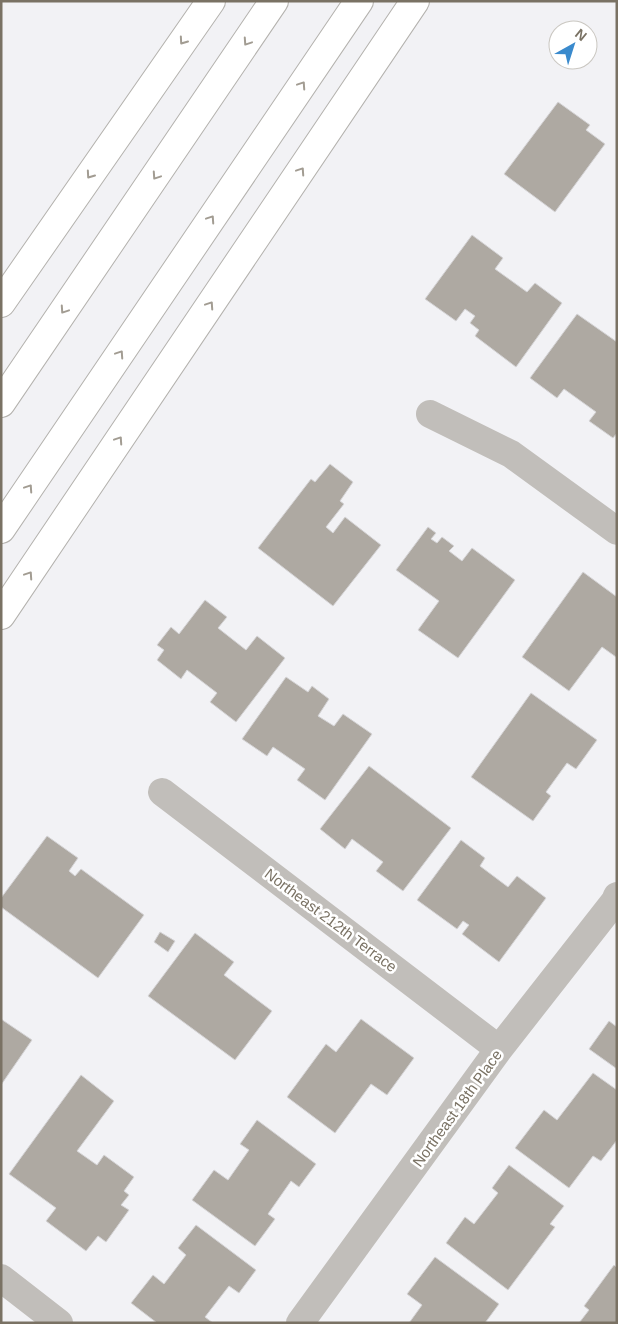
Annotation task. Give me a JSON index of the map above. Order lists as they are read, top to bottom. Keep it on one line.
{"streets":{"street":["Northeast 212th Terrace","Northeast 18th Place"]},"crossings":[["Northeast 212th Terrace","Northeast 18th Place"]],"north":"top right"}
